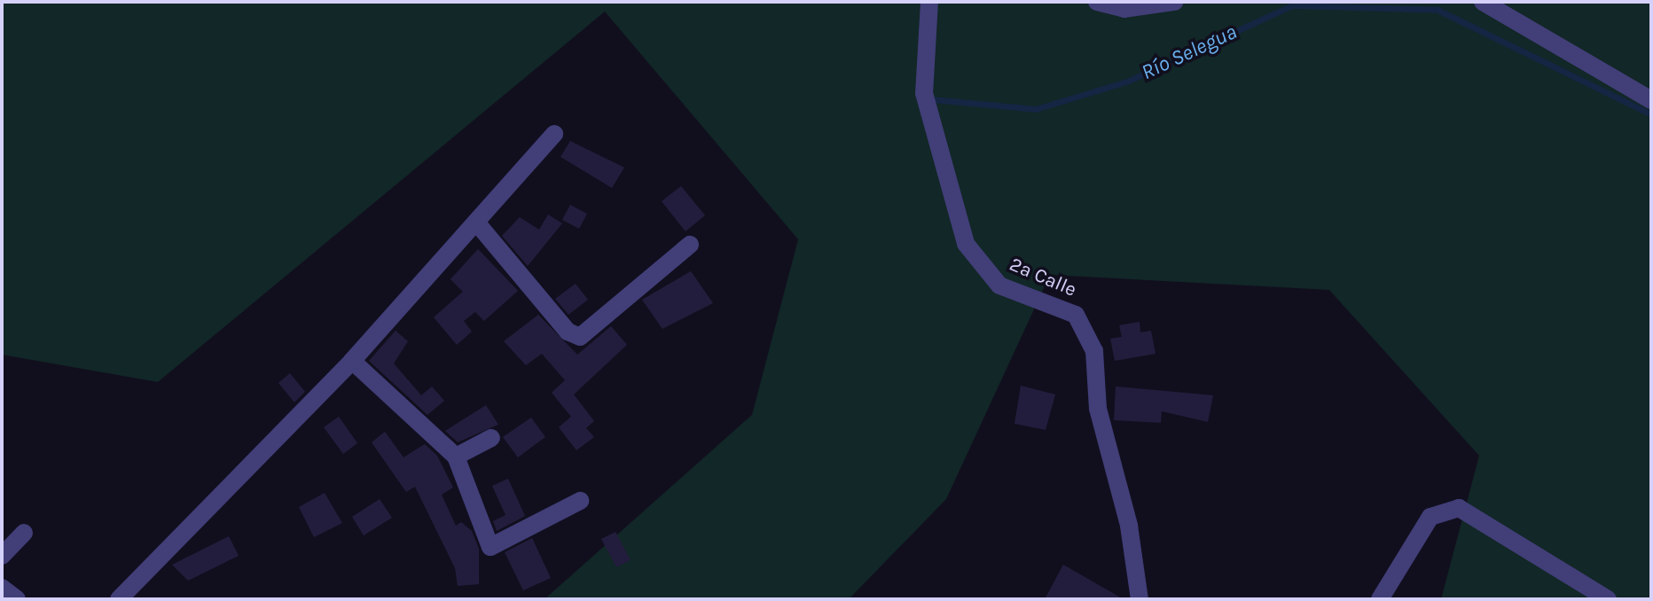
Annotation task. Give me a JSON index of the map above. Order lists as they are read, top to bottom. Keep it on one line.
{"streets":{"street":["2a Calle"]},"water":["Río Selegua"]}
